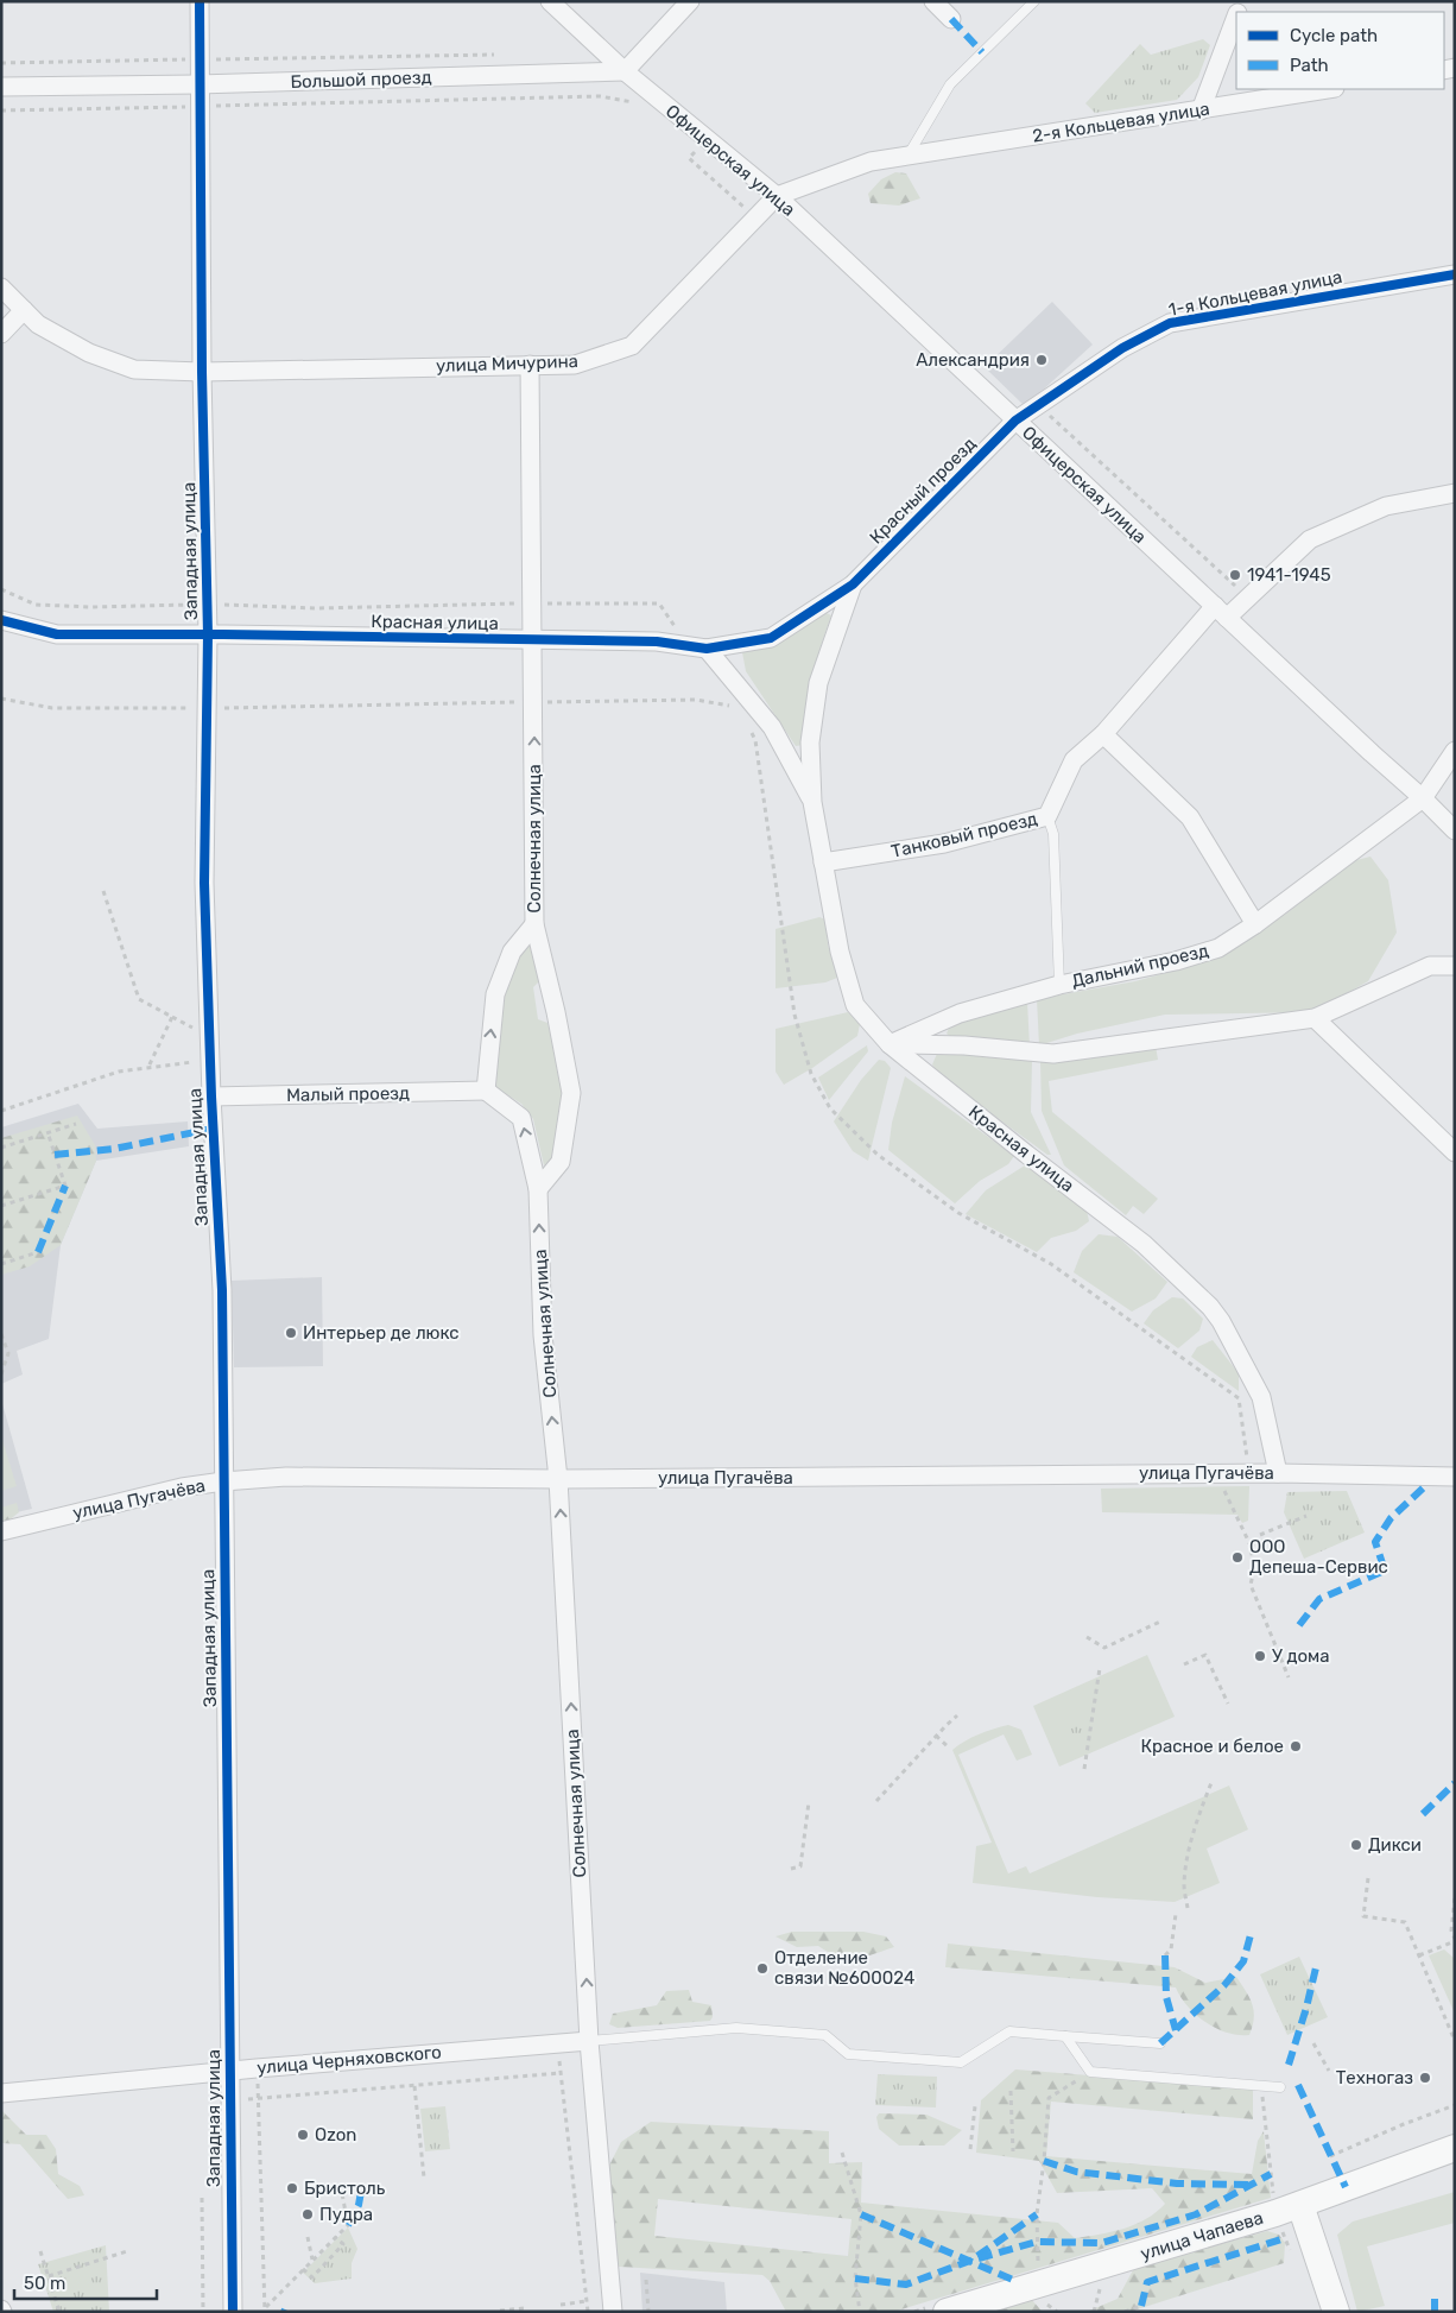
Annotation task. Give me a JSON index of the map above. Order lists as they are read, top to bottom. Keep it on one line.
{"streets":{"street":["Большой проезд","2-я Кольцевая улица","Офицерская улица","1-я Кольцевая улица","улица Мичурина","Красный проезд","Западная улица","Красная улица","Танковый проезд","Солнечная улица","Дальний проезд","Малый проезд","улица Пугачёва","улица Черняховского","улица Чапаева"]},"crossings":[["Большой проезд","Офицерская улица"],["Большой проезд","Западная улица"],["2-я Кольцевая улица","улица Мичурина"],["Офицерская улица","1-я Кольцевая улица"],["Офицерская улица","улица Мичурина"],["Офицерская улица","Красный проезд"],["Офицерская улица","Танковый проезд"],["Офицерская улица","Дальний проезд"],["1-я Кольцевая улица","Красный проезд"],["улица Мичурина","Западная улица"],["улица Мичурина","Солнечная улица"],["Красный проезд","Красная улица"],["Западная улица","Красная улица"],["Западная улица","Малый проезд"],["Западная улица","улица Пугачёва"],["Западная улица","улица Черняховского"],["Красная улица","Танковый проезд"],["Красная улица","Солнечная улица"],["Красная улица","Дальний проезд"],["Красная улица","улица Пугачёва"],["Солнечная улица","Малый проезд"],["Солнечная улица","улица Пугачёва"],["Солнечная улица","улица Черняховского"]],"one_way":["Солнечная улица"],"places":["Александрия","1941-1945","Интерьер де люкс","ООО Депеша-Сервис","У дома","Красное и белое","Дикси","Отделение связи №600024","Техногаз","Ozon","Бристоль","Пудра"],"legend":["Cycle path","Path"],"scale_bar":"50 m"}
